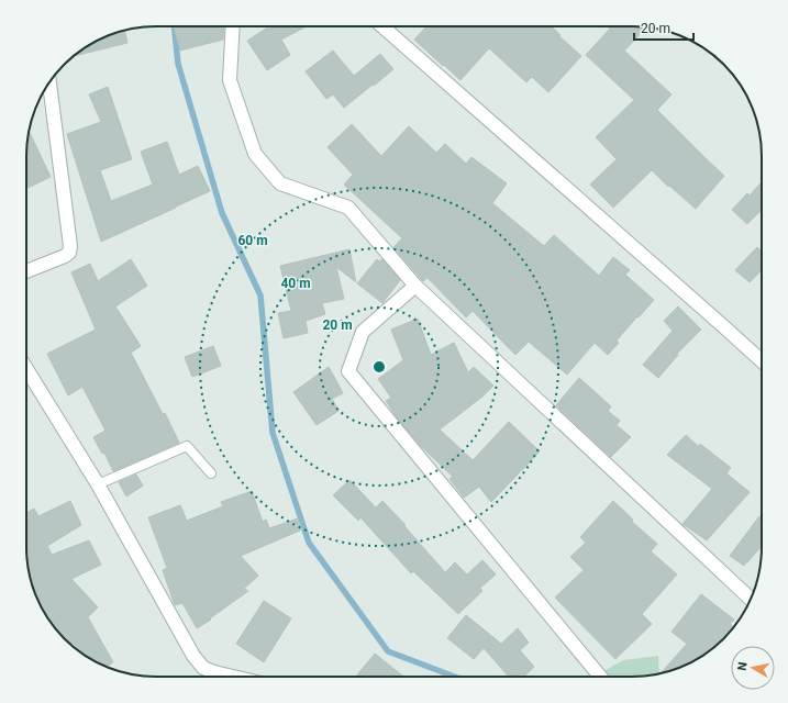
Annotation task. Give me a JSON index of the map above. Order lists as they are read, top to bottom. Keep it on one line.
{"scale_bar":"20 m","north":"left","rings":["60 m","40 m","20 m"]}
